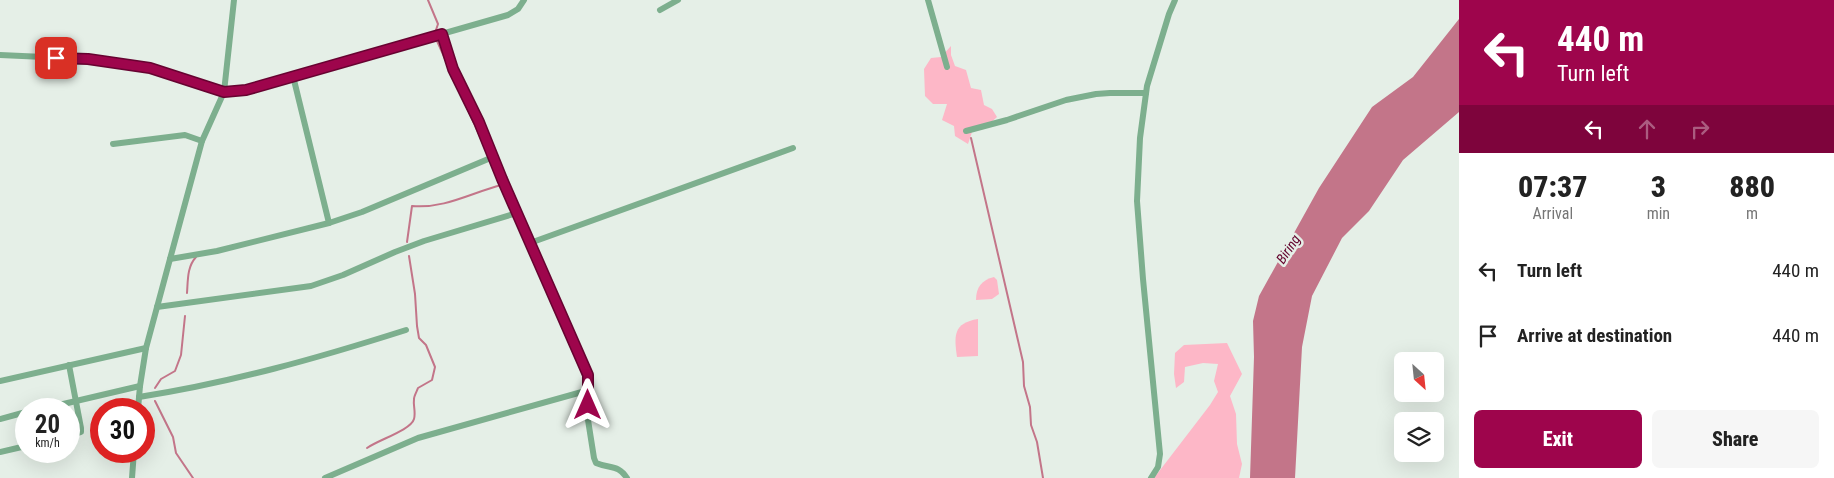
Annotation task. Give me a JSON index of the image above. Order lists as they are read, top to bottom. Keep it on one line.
{"water":["Biring"],"north":"bottom right","page":{"turn":["440 m","Turn left"],"eta":["07:37","Arrival","3","min","880","m"],"list":[{"name":"Turn left","value":"440 m"},{"name":"Arrive at destination","value":"440 m"}],"speed":"20 km/h","limit":"30","buttons":["Exit","Share"]}}
